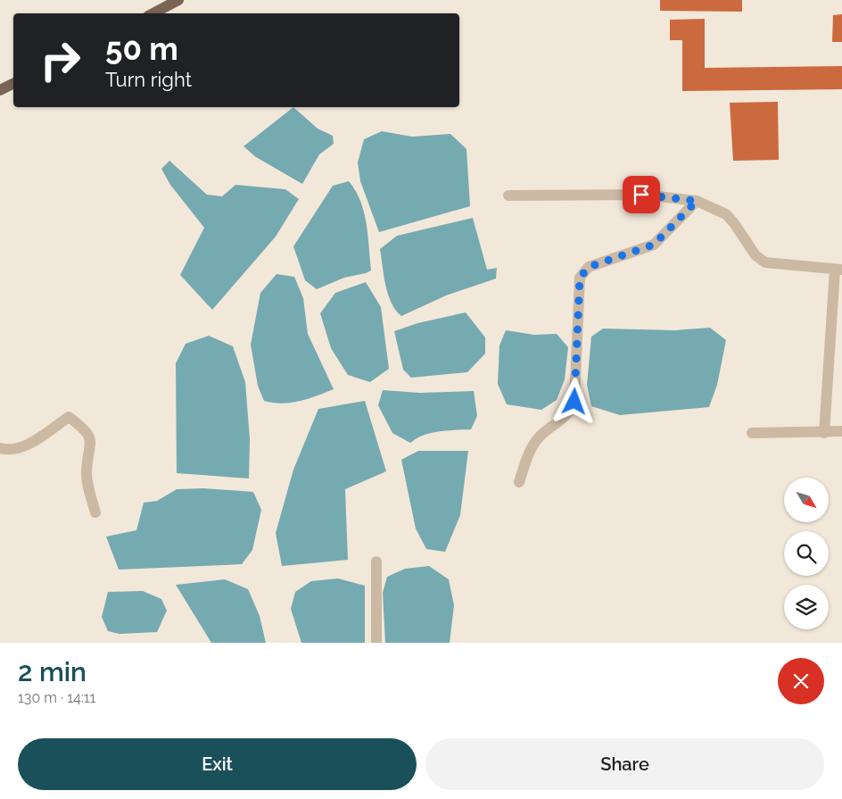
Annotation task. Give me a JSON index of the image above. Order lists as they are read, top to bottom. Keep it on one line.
{"north":"bottom right","page":{"turn":["50 m","Turn right"],"heading":["2 min","130 m · 14:11"],"buttons":["Exit","Share"]}}
